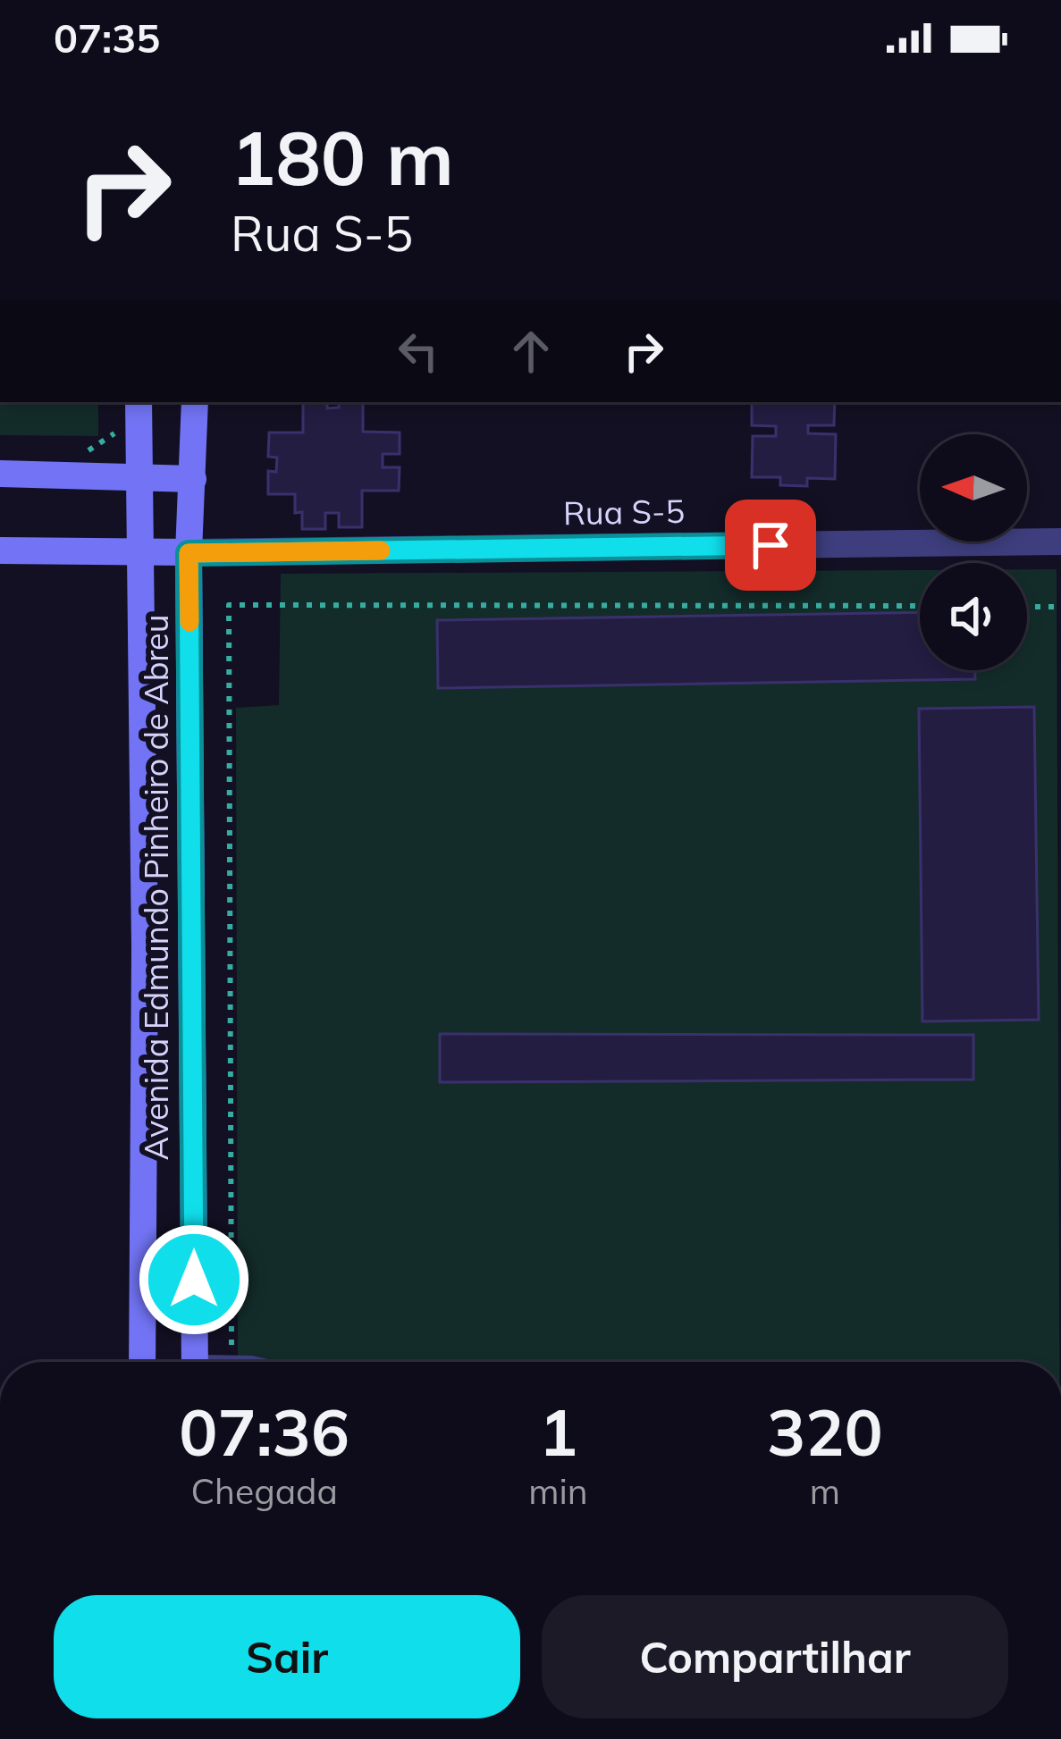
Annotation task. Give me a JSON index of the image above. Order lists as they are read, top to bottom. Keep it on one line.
{"streets":{"main road":["Avenida Edmundo Pinheiro de Abreu"],"street":["Rua S-5"]},"crossings":[["Rua S-5","Avenida Edmundo Pinheiro de Abreu"]],"north":"left","page":{"status":"07:35","turn":["180 m","Rua S-5"],"eta":["07:36","Chegada","1","min","320","m"],"buttons":["Sair","Compartilhar"]}}
